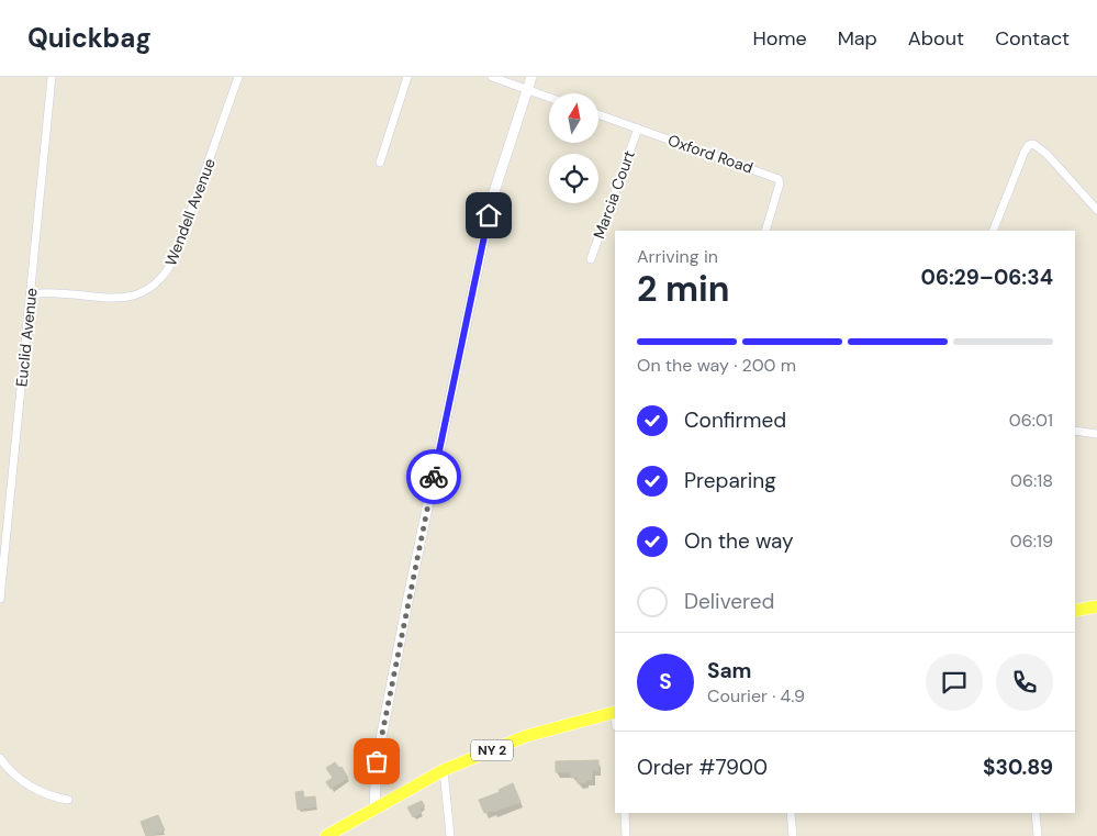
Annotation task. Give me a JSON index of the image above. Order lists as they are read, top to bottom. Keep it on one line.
{"streets":{"main road":["NY 2"],"street":["Oxford Road","Marcia Court","Wendell Avenue","Euclid Avenue"]},"crossings":[["Oxford Road","Marcia Court"],["Wendell Avenue","Euclid Avenue"]],"north":"top","page":{"header":"Quickbag","nav":["Home","Map","About","Contact"],"heading":["2 min","Arriving in","06:29–06:34"],"panel":["Sam","Courier · 4.9","Order #7900","$30.89"],"bar":"On the way · 200 m","list":[["Confirmed","06:01"],["Preparing","06:18"],["On the way","06:19"],"Delivered"],"round":"S"}}
